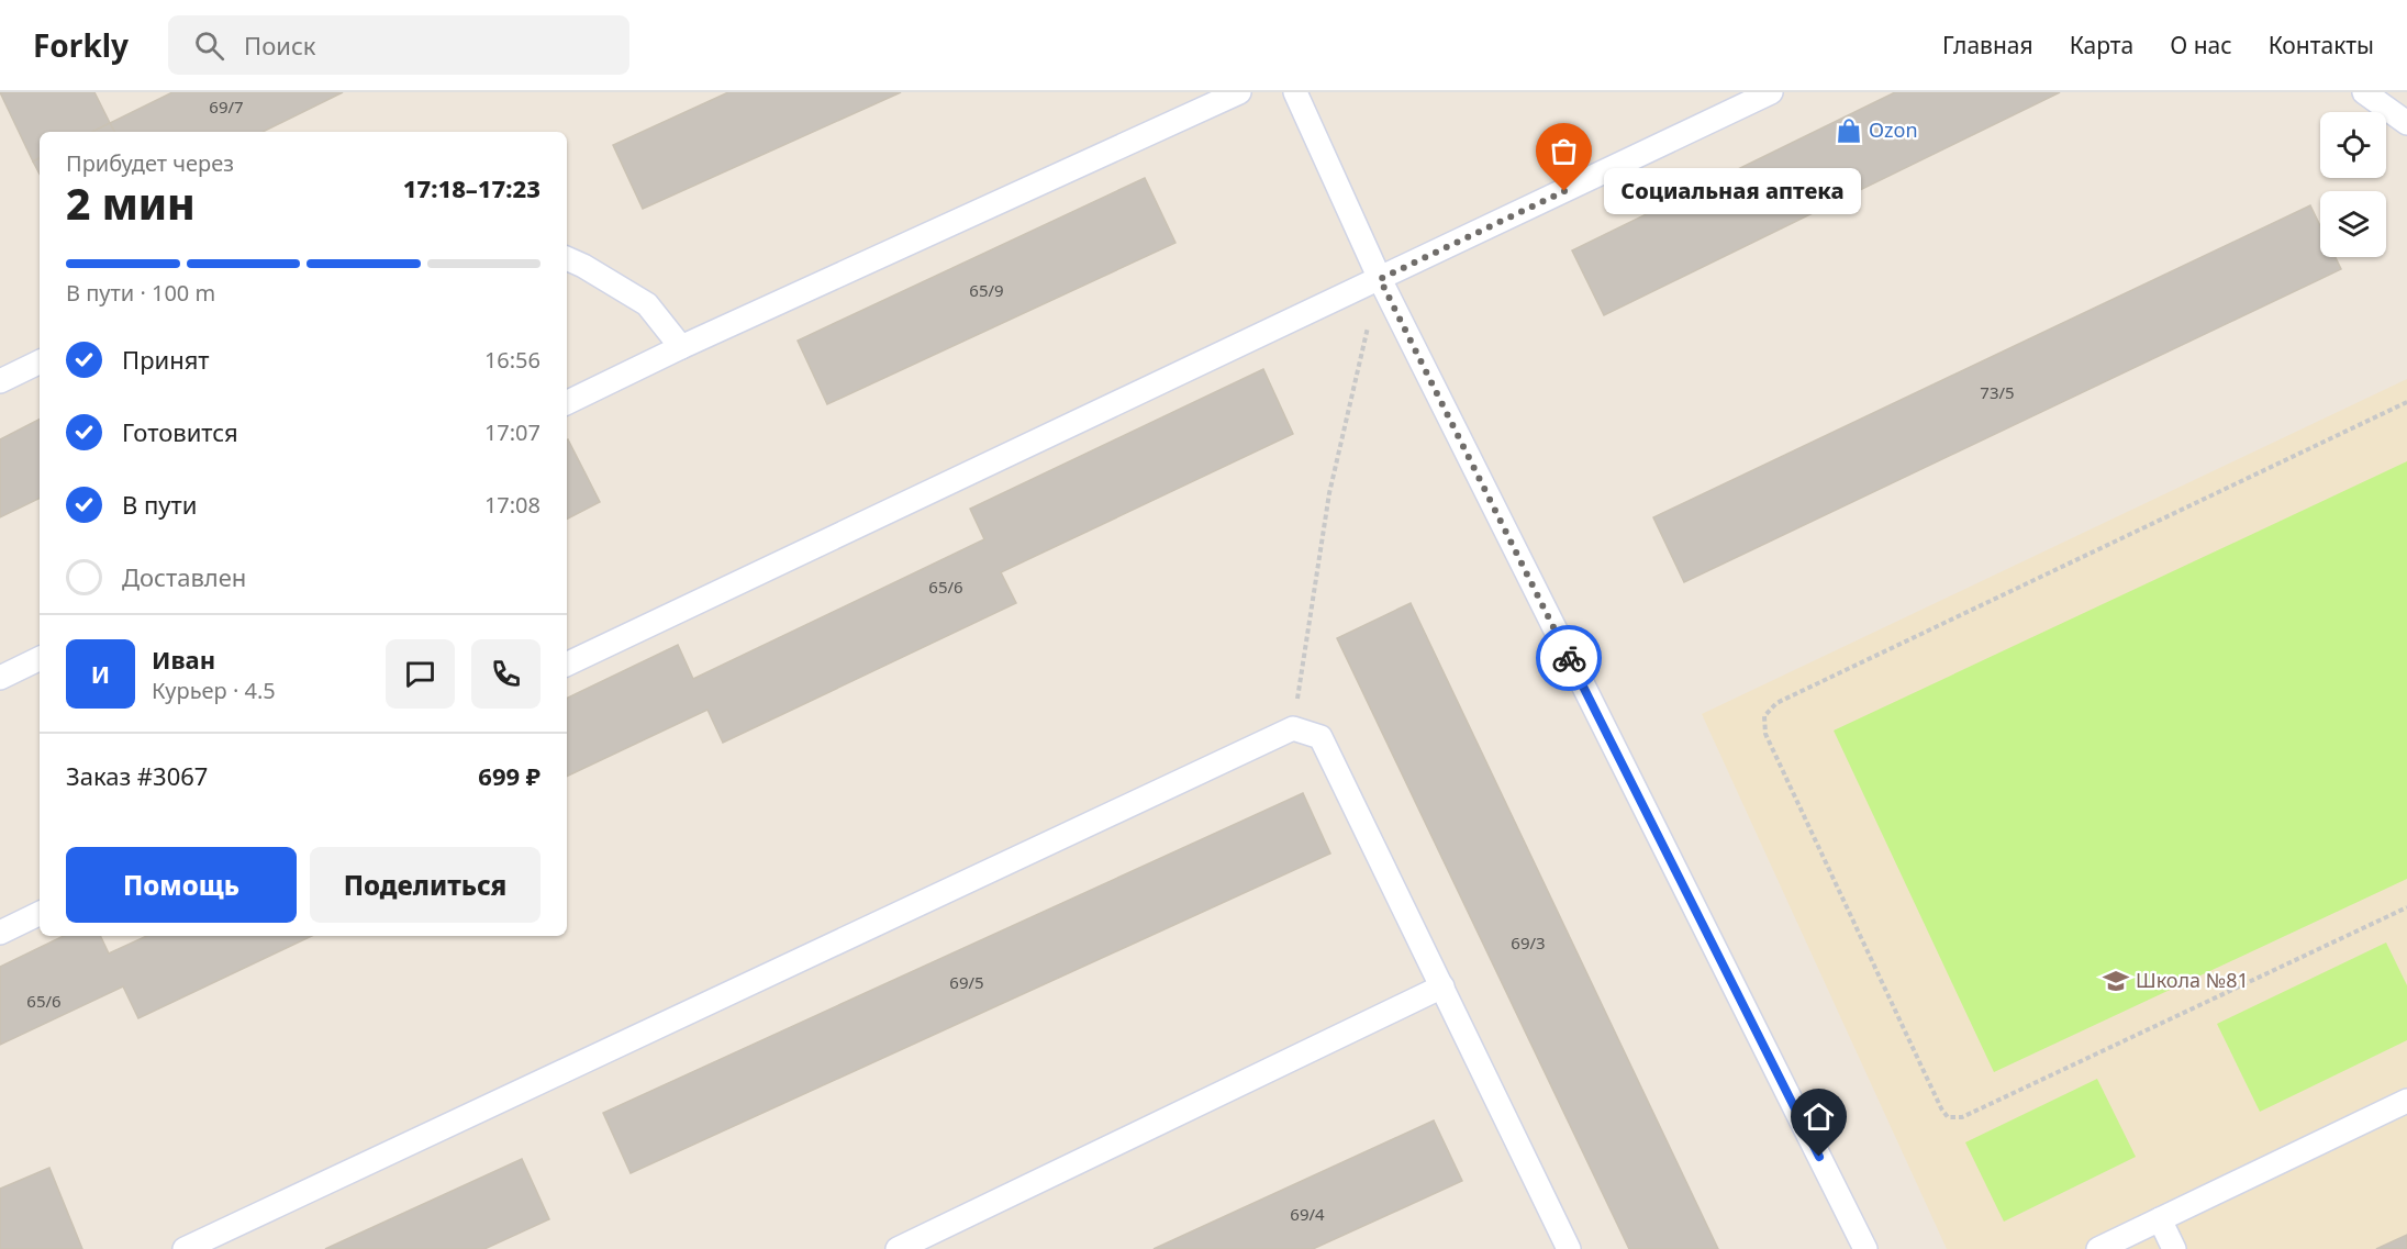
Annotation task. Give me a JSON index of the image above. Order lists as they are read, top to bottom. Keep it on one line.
{"places":{"shop":["Ozon"],"other":["Социальная аптека"],"school or university":["Школа №81"]},"house_numbers":["69/7","65/9","73/5","65/6","69/3","69/5","65/6","69/4"],"page":{"header":"Forkly","search":"Поиск","nav":["Главная","Карта","О нас","Контакты"],"heading":["2 мин","Прибудет через","17:18–17:23"],"panel":["Иван","Курьер · 4.5","Заказ #3067","699 ₽"],"bubble":"Социальная аптека","bar":"В пути · 100 m","list":[["Принят","16:56"],["Готовится","17:07"],["В пути","17:08"],"Доставлен"],"round":"И","buttons":["Помощь","Поделиться"]}}
